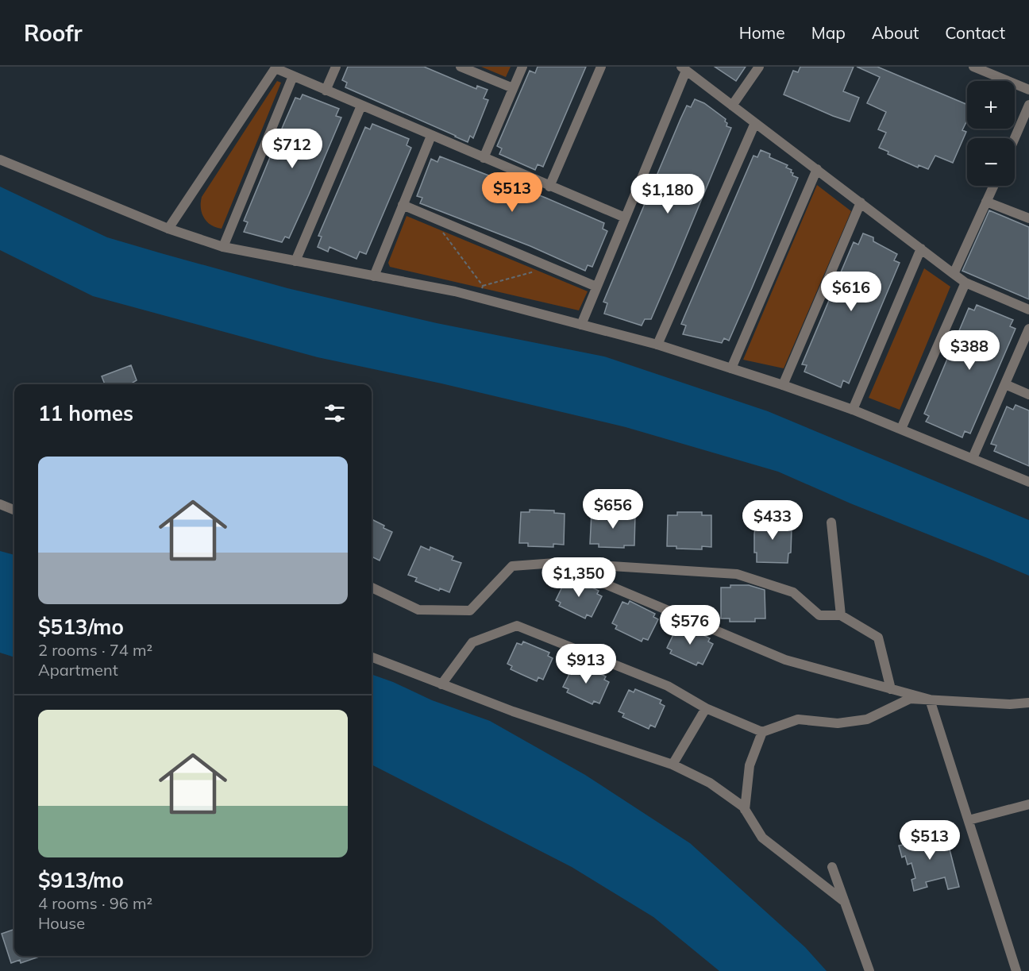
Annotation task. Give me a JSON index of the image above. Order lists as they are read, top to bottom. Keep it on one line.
{"page":{"header":"Roofr","nav":["Home","Map","About","Contact"],"map_buttons":["+","−"],"price":["$712","$513","$1,180","$616","$388","$656","$433","$1,350","$576","$913","$513"],"heading":"11 homes","list":[{"name":"$513/mo","note":"2 rooms · 74 m² · Apartment"},{"name":"$913/mo","note":"4 rooms · 96 m² · House"}]}}
